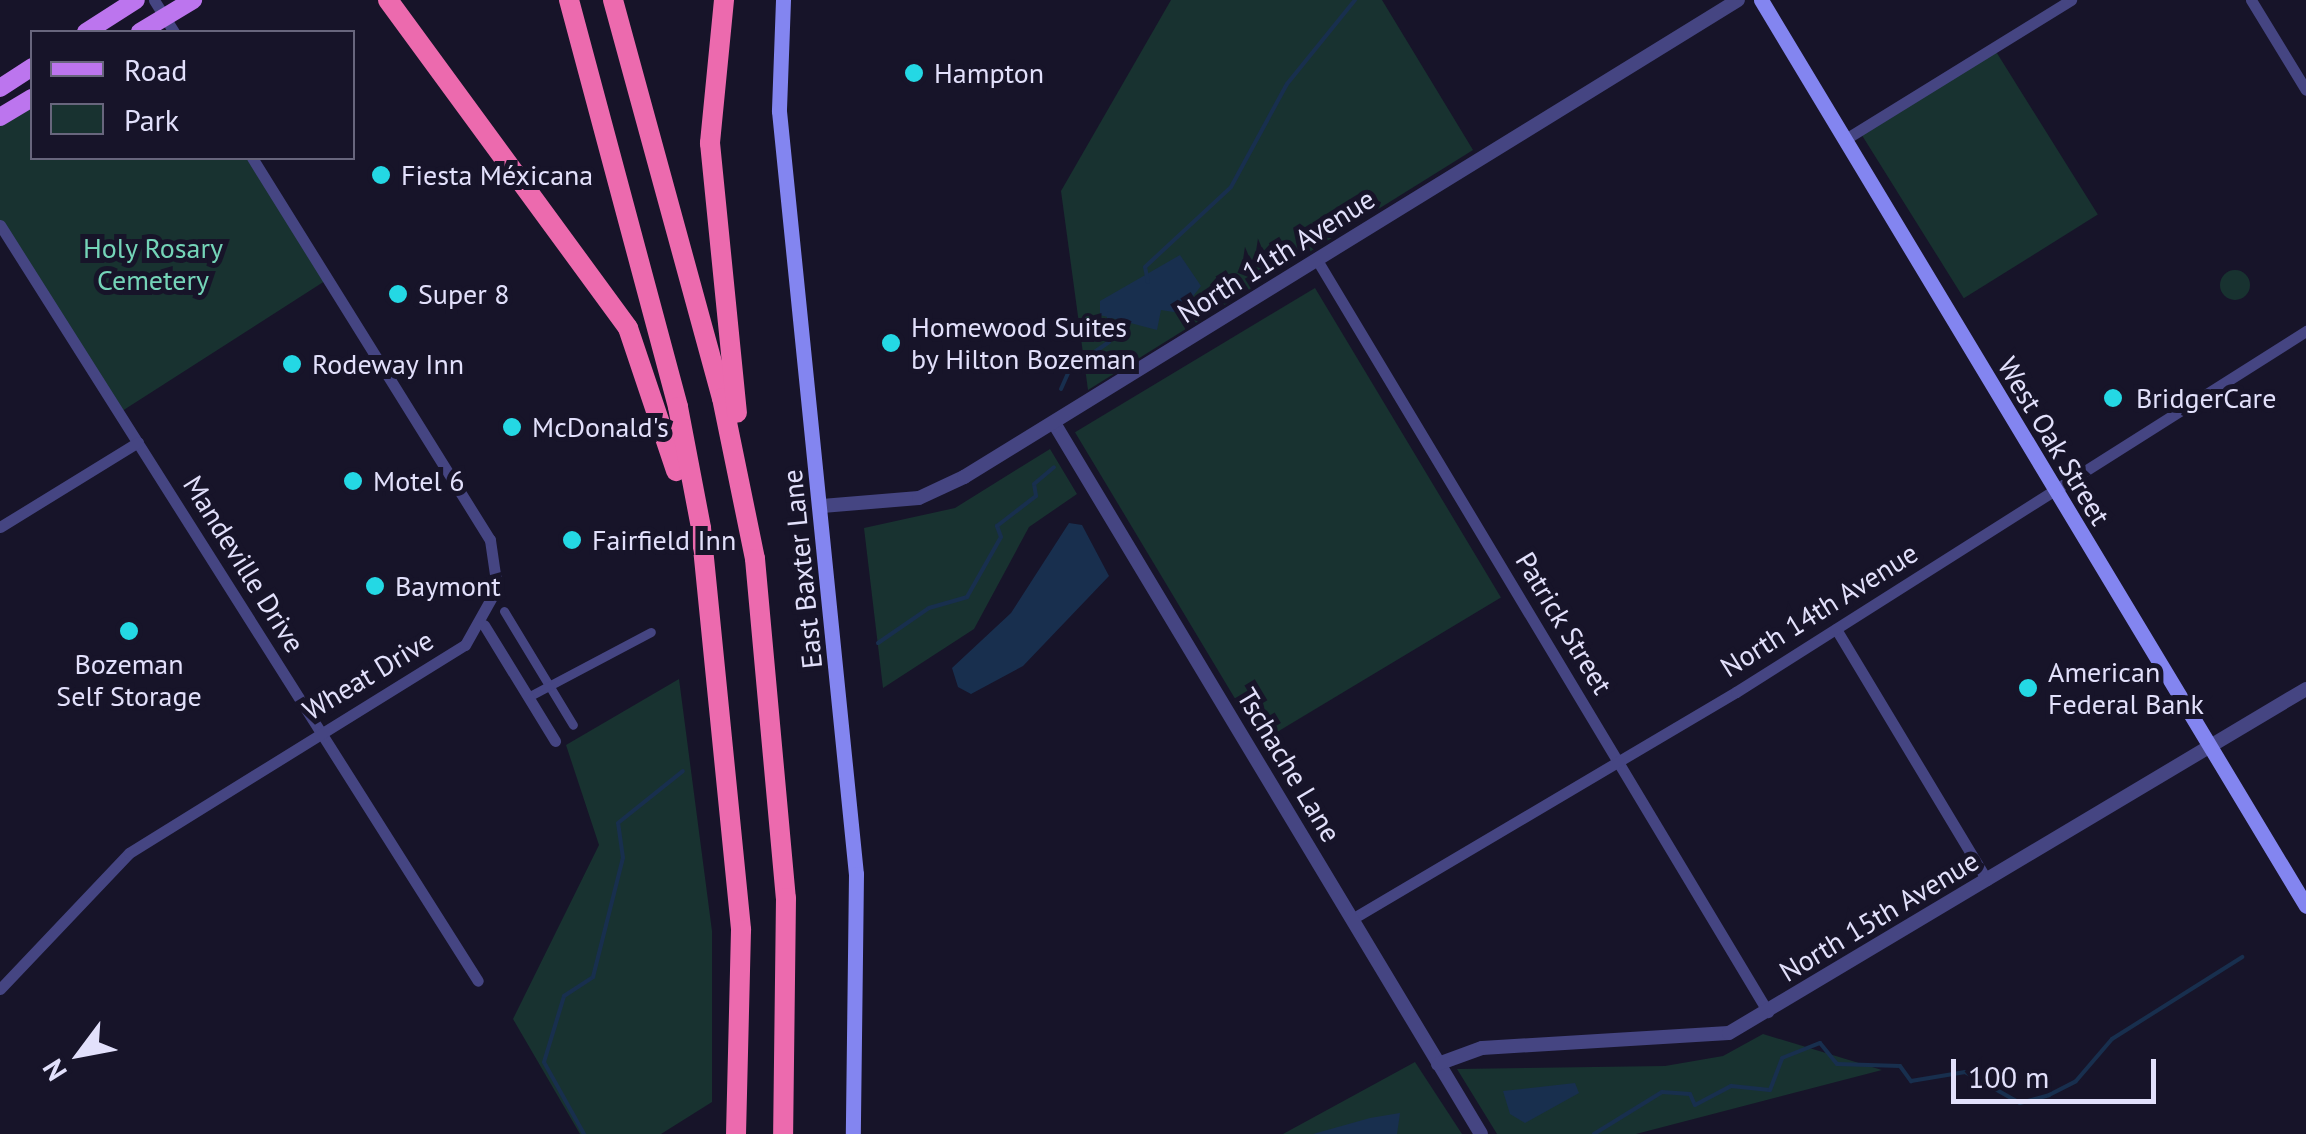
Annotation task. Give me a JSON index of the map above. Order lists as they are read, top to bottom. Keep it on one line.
{"streets":{"main road":["West Oak Street","East Baxter Lane"],"street":["North 11th Avenue","Mandeville Drive","North 14th Avenue","Patrick Street","Wheat Drive","Tschache Lane","North 15th Avenue"]},"crossings":[["North 11th Avenue","East Baxter Lane"],["North 11th Avenue","Patrick Street"],["North 11th Avenue","Tschache Lane"],["West Oak Street","North 14th Avenue"],["West Oak Street","North 15th Avenue"],["Mandeville Drive","Wheat Drive"],["North 14th Avenue","Patrick Street"],["North 14th Avenue","Tschache Lane"],["Patrick Street","North 15th Avenue"],["Tschache Lane","North 15th Avenue"]],"parks":["Holy Rosary Cemetery"],"places":["Hampton","Fiesta Méxicana","Super 8","Homewood Suites by Hilton Bozeman","Rodeway Inn","BridgerCare","McDonald's","Motel 6","Fairfield Inn","Baymont","Bozeman Self Storage","American Federal Bank"],"legend":["Road","Park"],"scale_bar":"100 m","north":"bottom left"}
